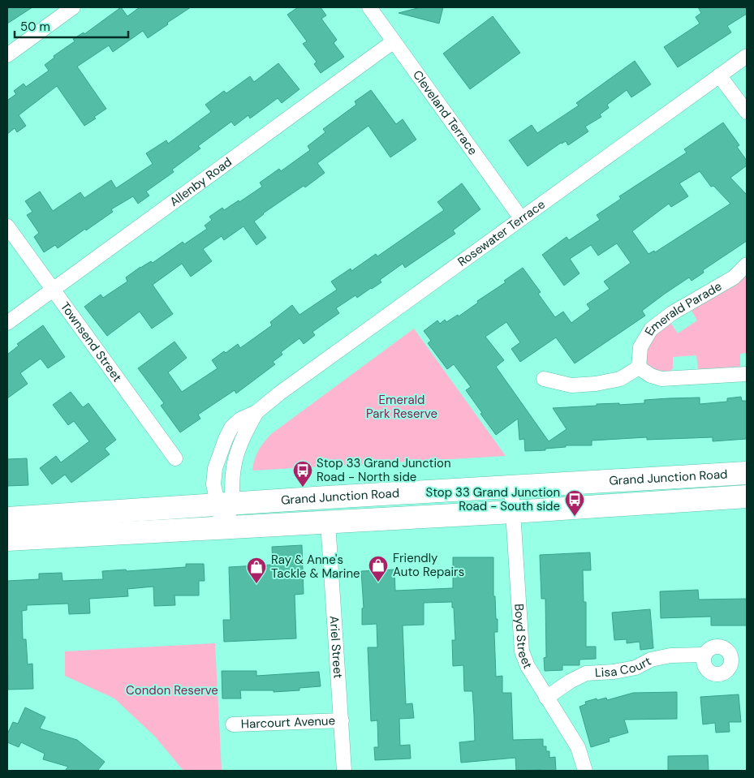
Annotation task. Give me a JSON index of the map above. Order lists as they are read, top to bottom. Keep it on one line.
{"streets":{"highway":["Grand Junction Road"],"street":["Cleveland Terrace","Allenby Road","Rosewater Terrace","Emerald Parade","Townsend Street","Boyd Street","Ariel Street","Lisa Court","Harcourt Avenue"]},"crossings":[["Cleveland Terrace","Allenby Road"],["Cleveland Terrace","Rosewater Terrace"],["Allenby Road","Townsend Street"],["Rosewater Terrace","Grand Junction Road"],["Grand Junction Road","Boyd Street"],["Grand Junction Road","Ariel Street"],["Boyd Street","Lisa Court"],["Ariel Street","Harcourt Avenue"]],"parks":["Emerald Park Reserve","Condon Reserve"],"places":{"bus stop":["Stop 33 Grand Junction Road - North side","Stop 33 Grand Junction Road - South side"],"shop":["Friendly Auto Repairs","Ray & Anne's Tackle & Marine"]},"scale_bar":"50 m"}
